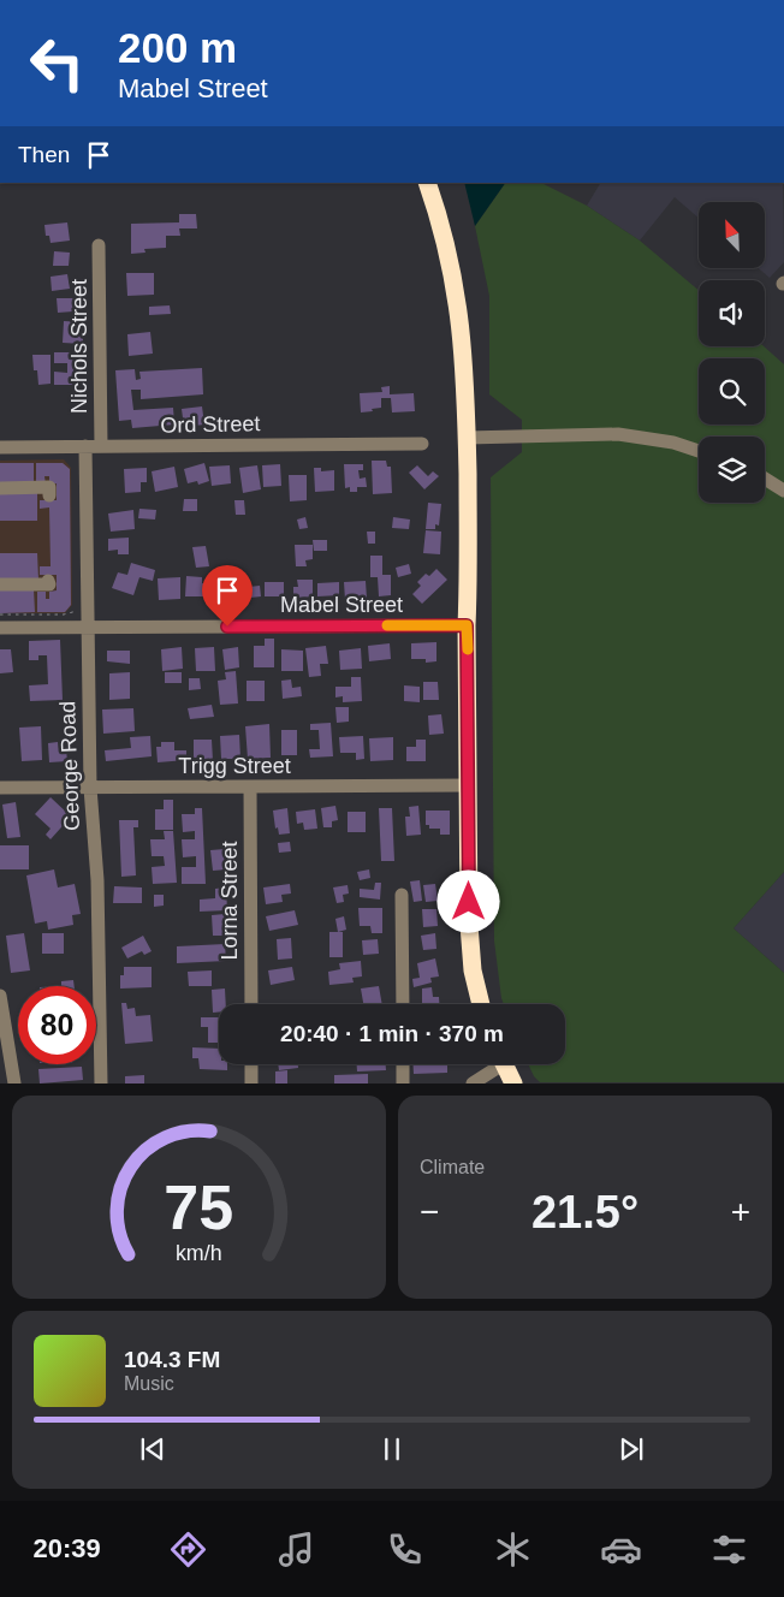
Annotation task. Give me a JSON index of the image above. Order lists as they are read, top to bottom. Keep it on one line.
{"streets":{"street":["Nichols Street","Ord Street","Mabel Street","George Road","Trigg Street","Lorna Street"]},"crossings":[["Nichols Street","Ord Street"],["Ord Street","George Road"],["Mabel Street","George Road"],["George Road","Trigg Street"],["Trigg Street","Lorna Street"]],"north":"top left","page":{"turn":["200 m","Mabel Street"],"then":"Then","limit":"80","trip":"20:40 · 1 min · 370 m","tile":"Climate","heat":["−","21.5°","+"],"song":["104.3 FM","Music"],"tabs":"20:39","gauge":["75","km/h"]}}
